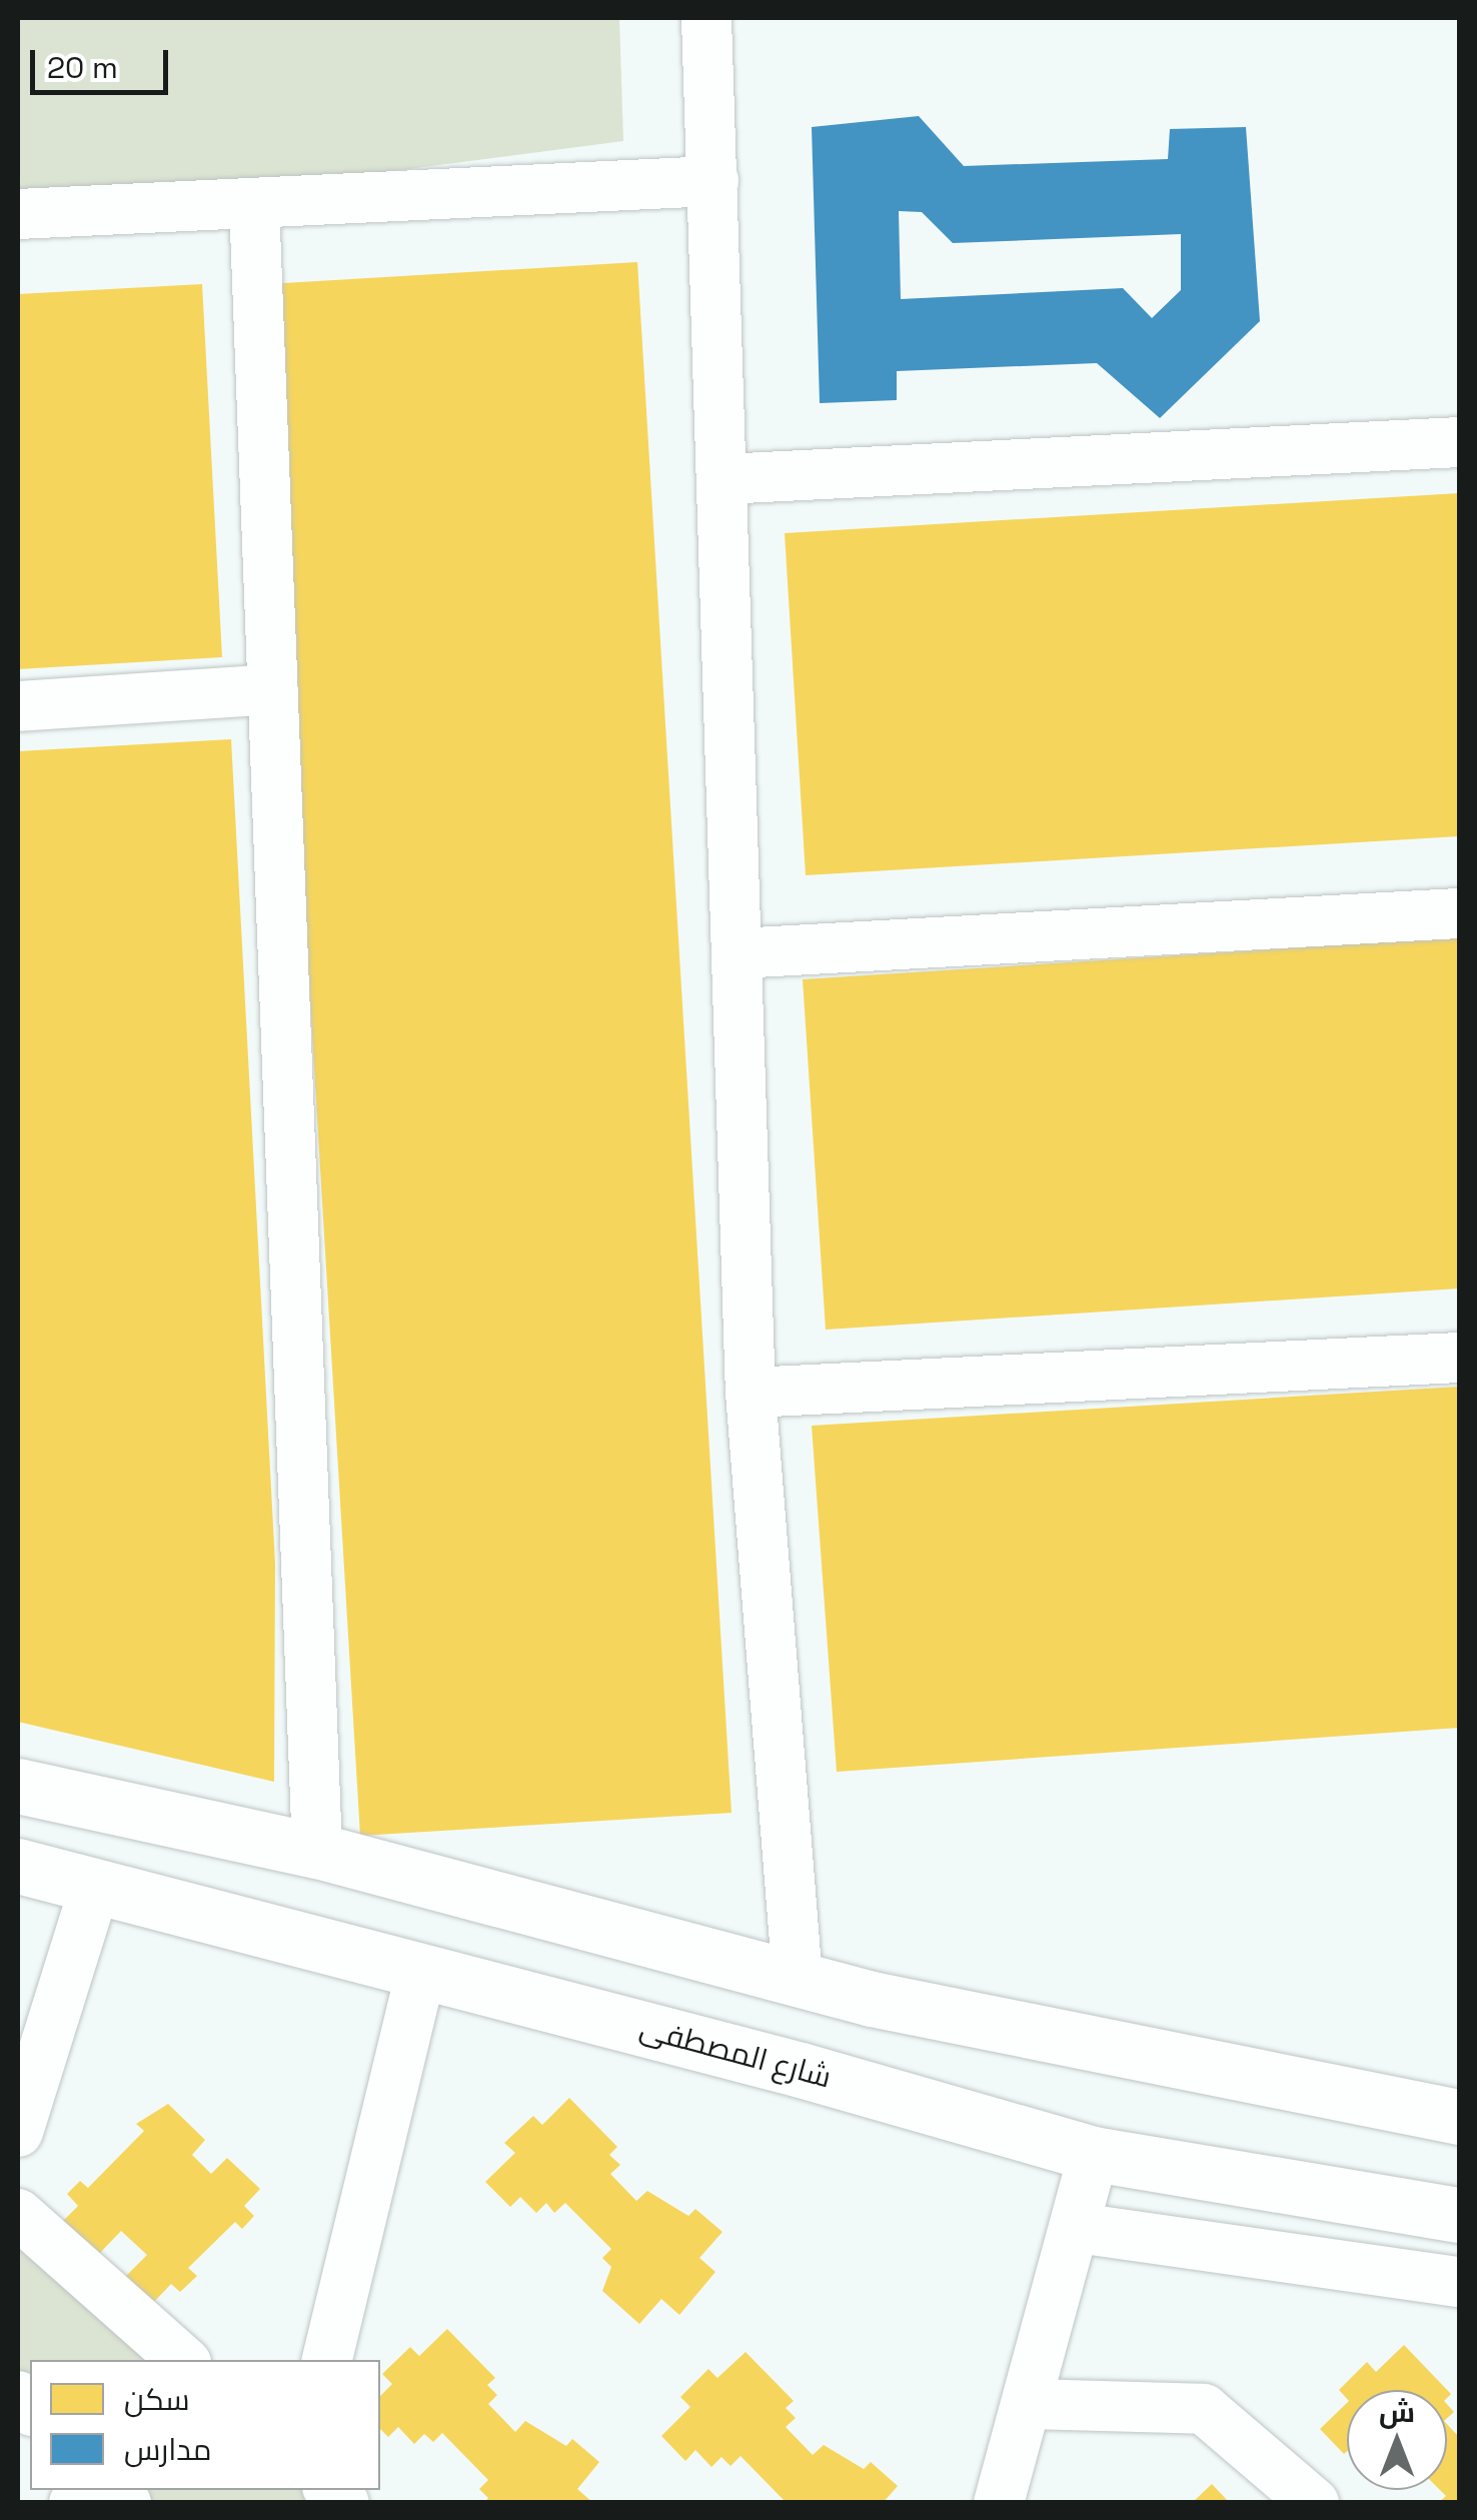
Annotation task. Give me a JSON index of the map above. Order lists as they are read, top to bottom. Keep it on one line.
{"streets":{"street":["شارع المصطفى"]},"legend":["سكن","مدارس"],"scale_bar":"20 m","north":"top"}
